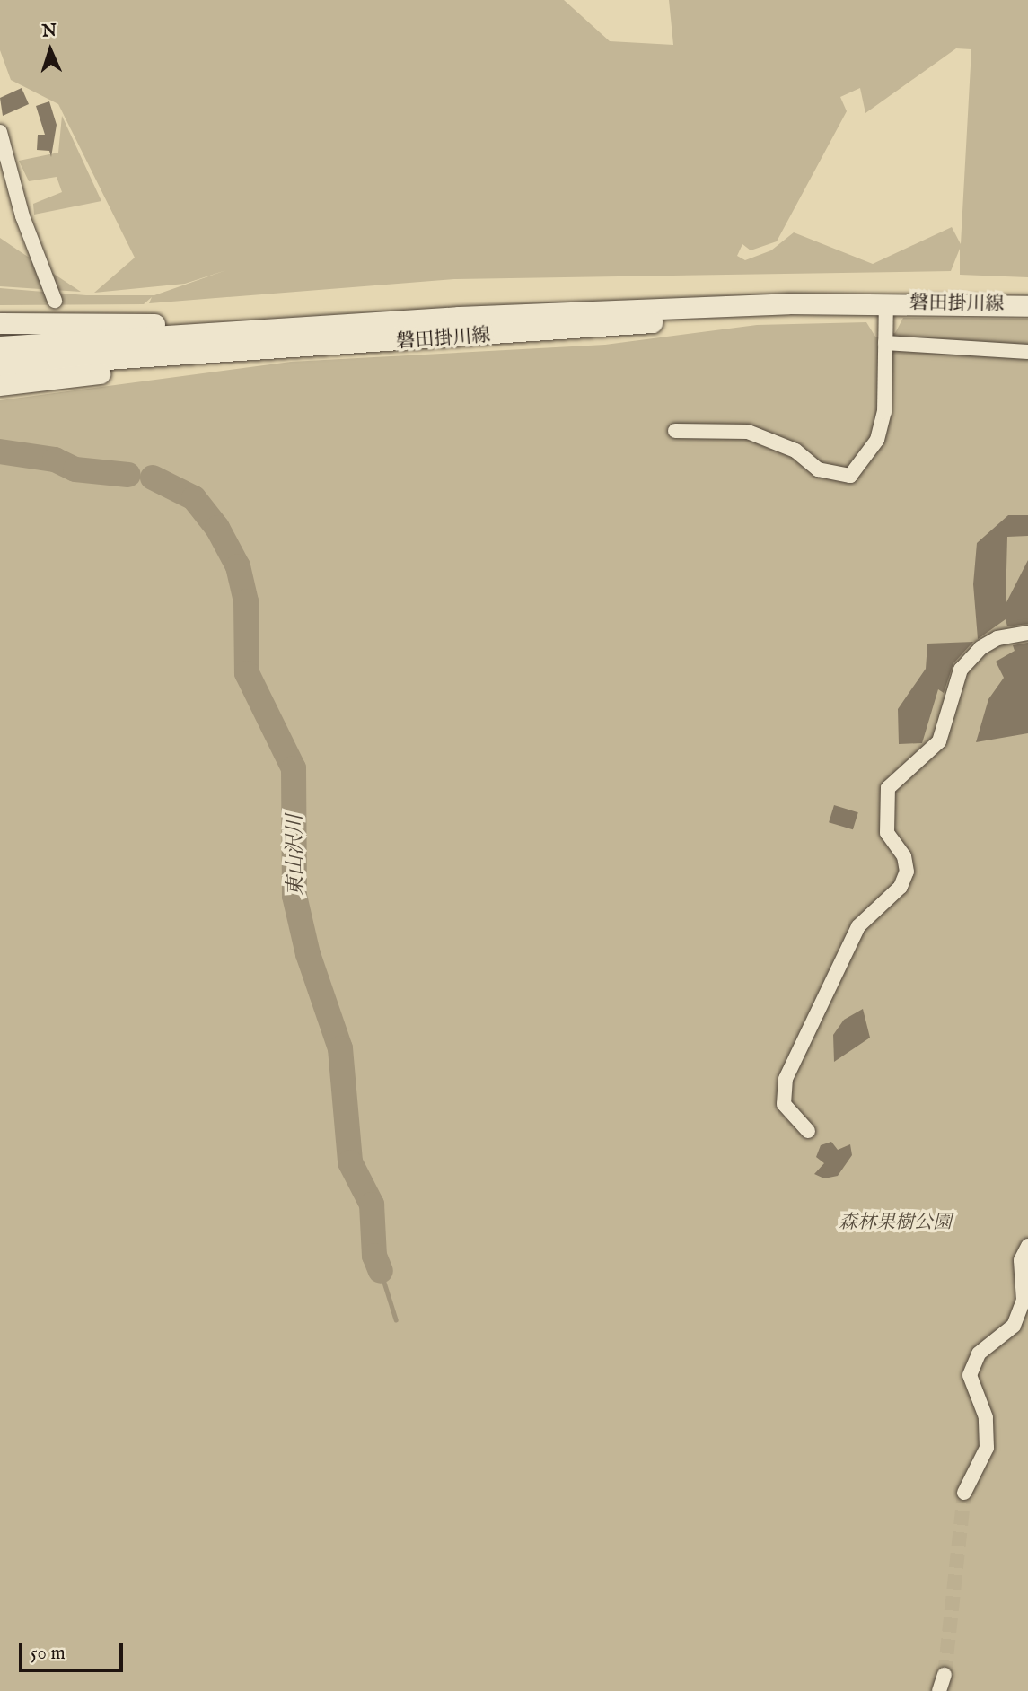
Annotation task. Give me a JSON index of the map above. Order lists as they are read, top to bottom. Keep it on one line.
{"streets":{"main road":["磐田掛川線"]},"water":["東山沢川"],"parks":["森林果樹公園"],"scale_bar":"50 m","north":"top"}
